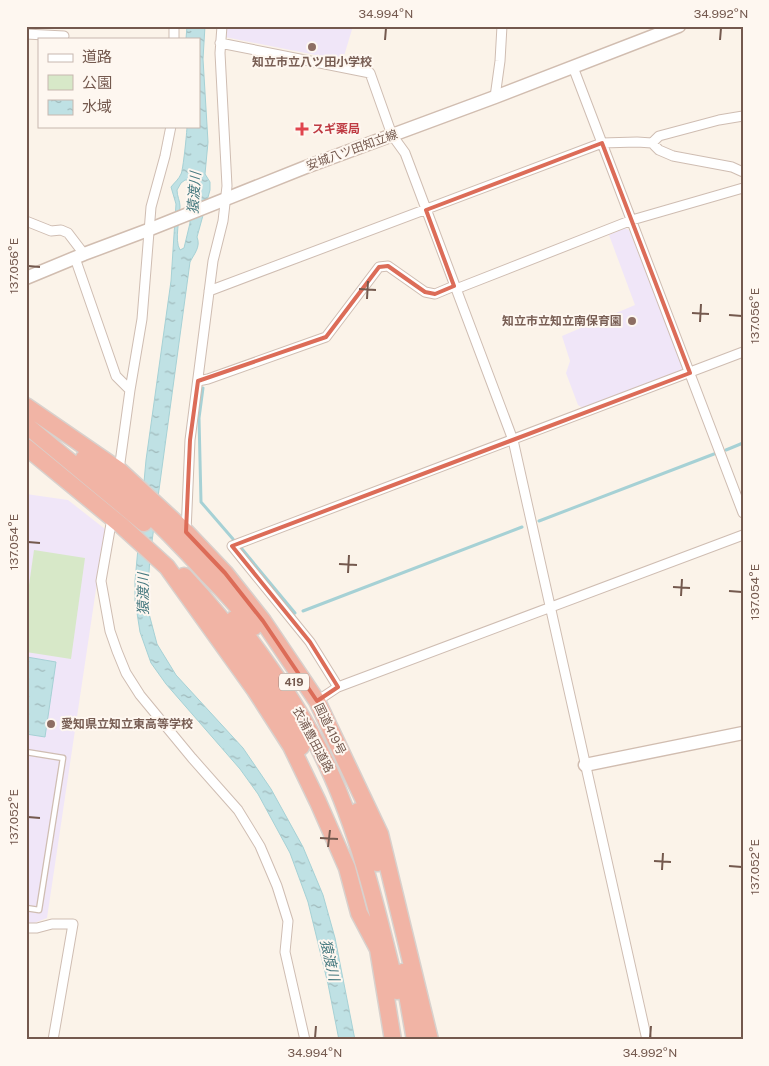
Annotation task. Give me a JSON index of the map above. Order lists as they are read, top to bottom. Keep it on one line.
{"streets":{"highway":["419","国道419号","衣浦豊田道路"],"main road":["安城八ツ田知立線"]},"crossings":[["419","衣浦豊田道路"],["国道419号","衣浦豊田道路"]],"water":["猿渡川"],"places":{"other":["知立市立八ツ田小学校","知立市立知立南保育園","愛知県立知立東高等学校"],"health":["スギ薬局"]},"legend":["道路","公園","水域"],"coordinates":["34.994°N","34.992°N","137.056°E","137.054°E","137.052°E"]}
